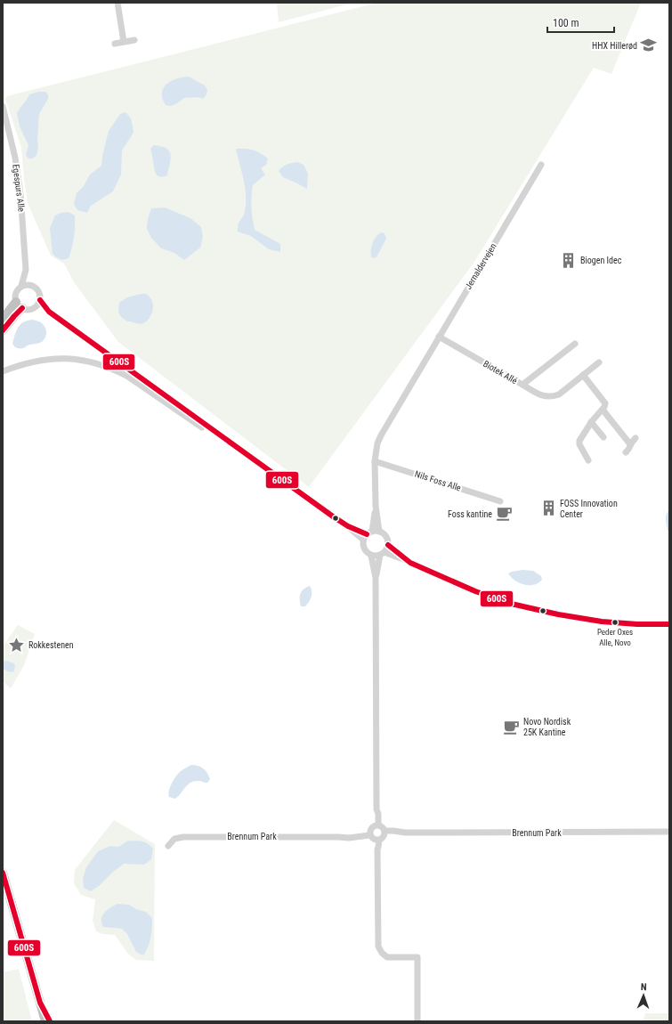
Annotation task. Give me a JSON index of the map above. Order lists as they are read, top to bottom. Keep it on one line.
{"streets":{"street":["Egespurs Alle","Jernaldervejen","Biotek Allé","Nils Foss Alle","Brennum Park"]},"crossings":[["Jernaldervejen","Biotek Allé"],["Jernaldervejen","Nils Foss Alle"]],"places":{"school or university":["HHX Hillerød"],"building":["Biogen Idec","FOSS Innovation Center"],"cafe":["Foss kantine","Novo Nordisk 25K Kantine"],"other":["Peder Oxes Alle, Novo"],"place":["Rokkestenen"]},"lines":["transit line 600S"],"scale_bar":"100 m","north":"top"}
